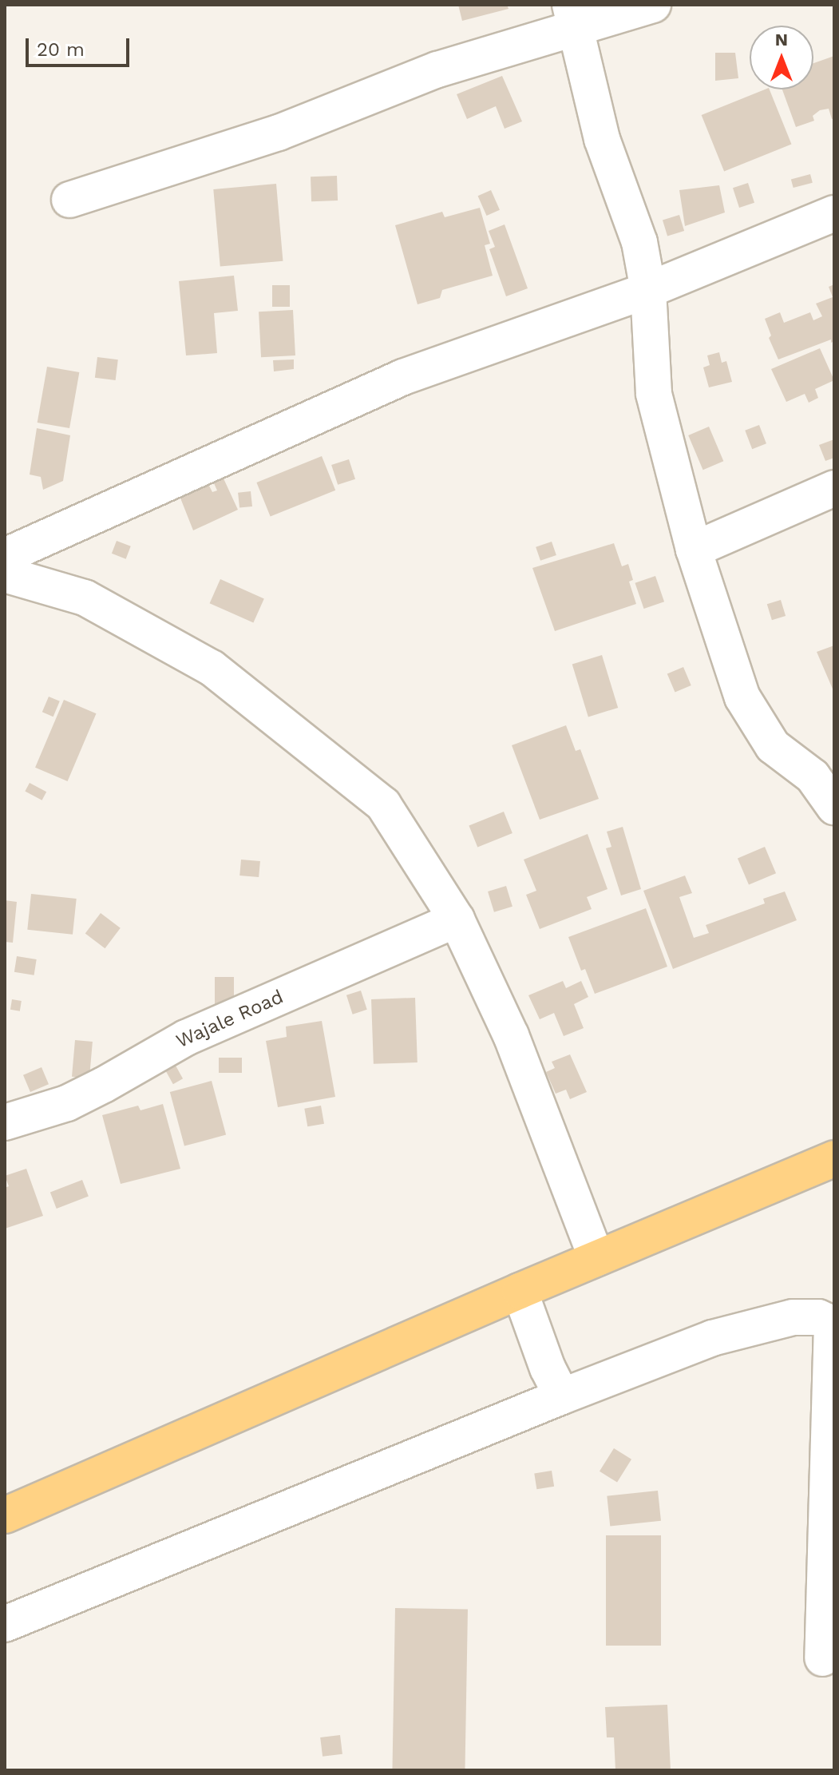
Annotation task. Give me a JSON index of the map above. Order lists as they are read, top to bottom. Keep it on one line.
{"streets":{"street":["Wajale Road"]},"scale_bar":"20 m","north":"top"}
